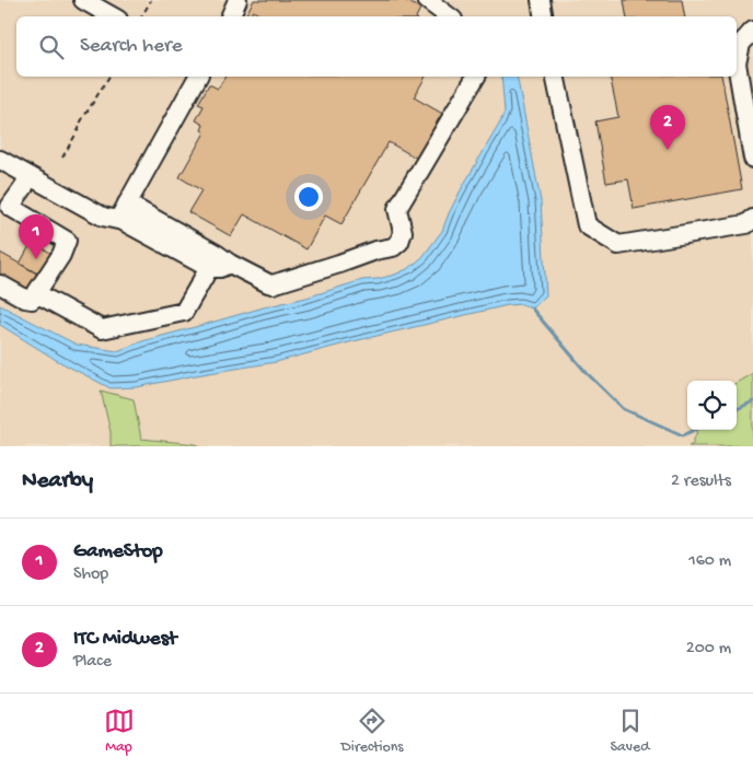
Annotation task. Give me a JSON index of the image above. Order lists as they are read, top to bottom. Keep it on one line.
{"page":{"search":"Search here","pins":["2","1"],"heading":["Nearby","2 results"],"list":[{"mark":"1","name":"GameStop","note":"Shop","value":"160 m"},{"mark":"2","name":"ITC Midwest","note":"Place","value":"200 m"}],"nav":["Map","Directions","Saved"]}}
